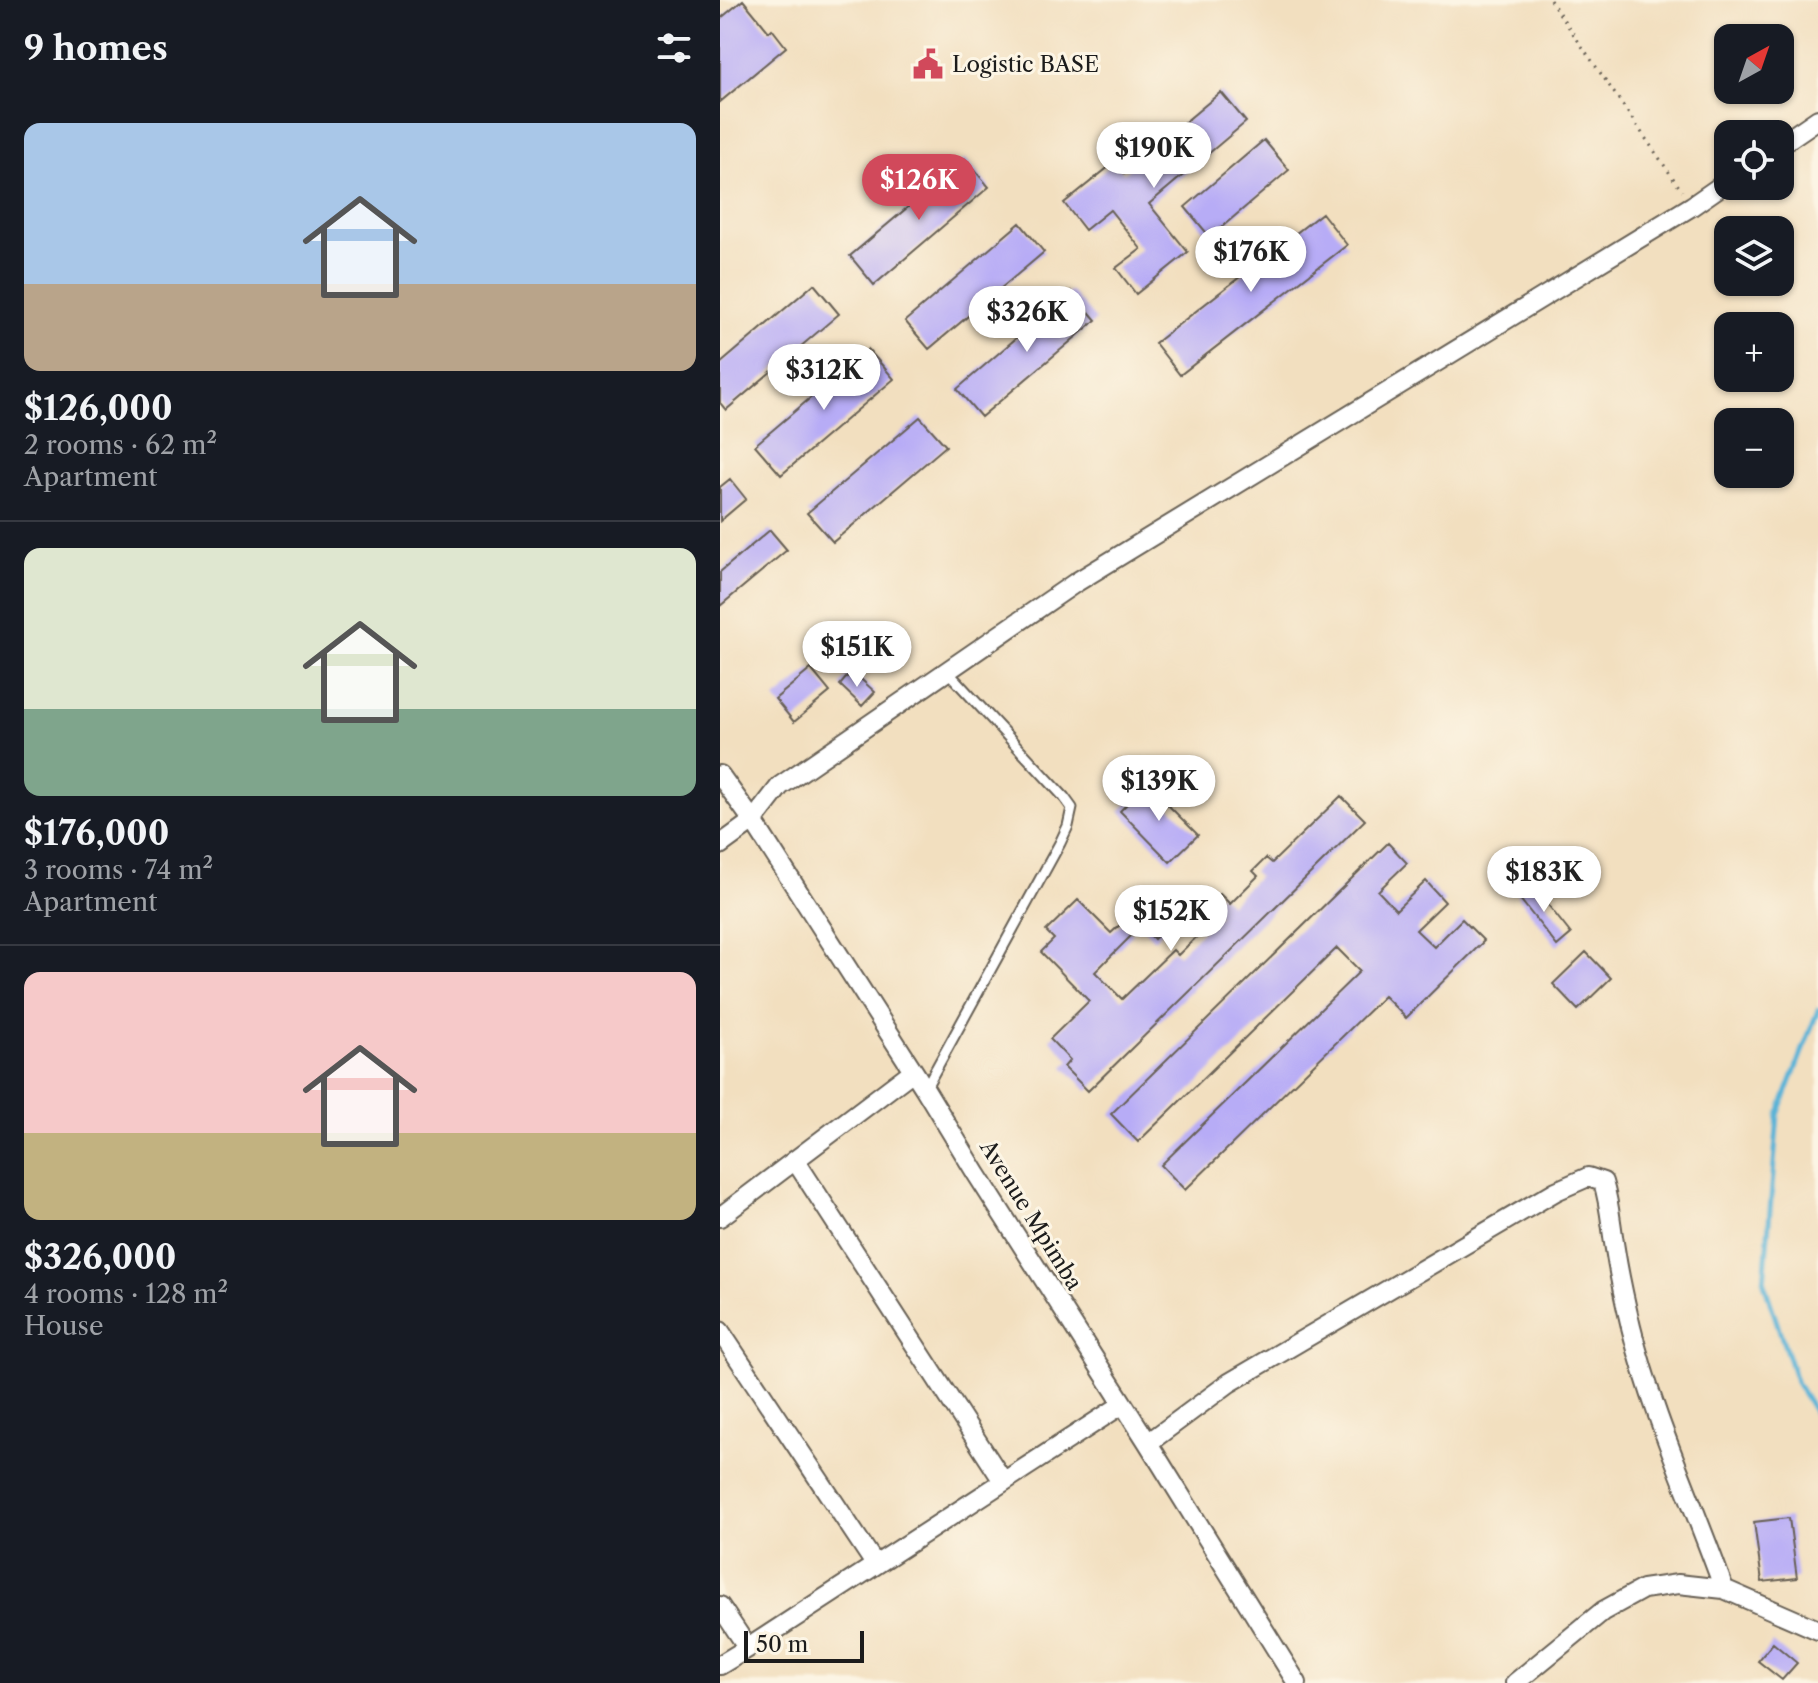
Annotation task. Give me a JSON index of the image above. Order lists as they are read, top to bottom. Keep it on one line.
{"streets":{"street":["Avenue Mpimba"]},"places":{"public building":["Logistic BASE"]},"scale_bar":"50 m","north":"top right","page":{"heading":"9 homes","map_buttons":["+","−"],"list":[{"name":"$126,000","note":"2 rooms · 62 m² · Apartment"},{"name":"$176,000","note":"3 rooms · 74 m² · Apartment"},{"name":"$326,000","note":"4 rooms · 128 m² · House"}],"price":["$190K","$126K","$176K","$326K","$312K","$151K","$139K","$183K","$152K"],"scale":"50 m"}}
